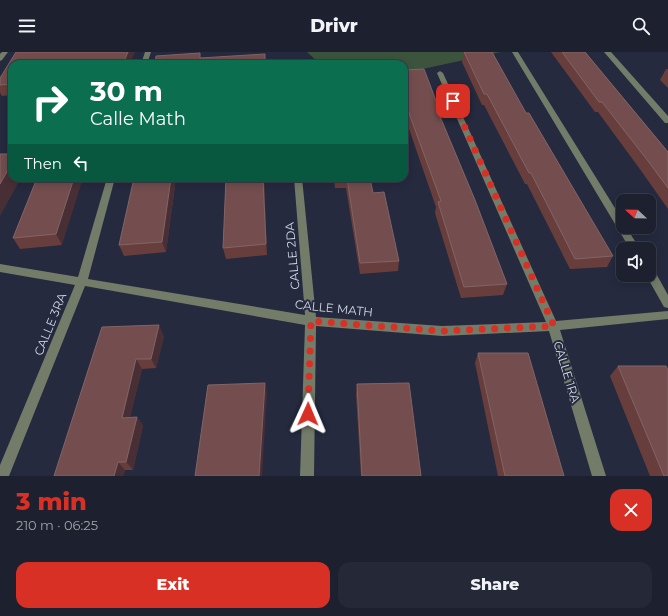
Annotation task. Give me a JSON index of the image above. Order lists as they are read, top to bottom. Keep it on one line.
{"streets":{"street":["CALLE 2DA","CALLE MATH","CALLE 3RA","CALLE 1RA"]},"crossings":[["CALLE 2DA","CALLE MATH"],["CALLE MATH","CALLE 3RA"],["CALLE MATH","CALLE 1RA"]],"north":"left","page":{"header":"Drivr","turn":["30 m","Calle Math"],"then":"Then","heading":["3 min","210 m · 06:25"],"buttons":["Exit","Share"]}}
